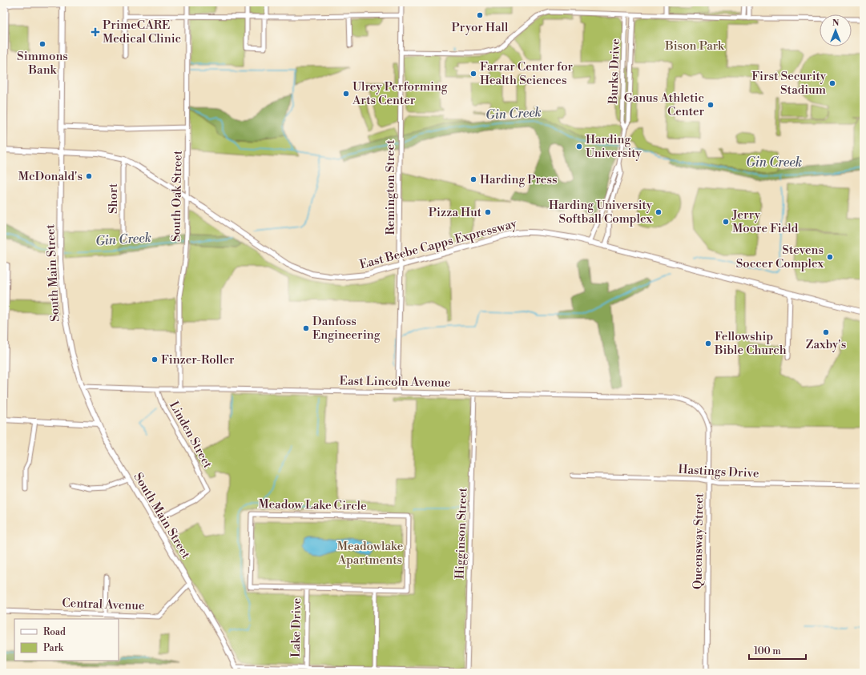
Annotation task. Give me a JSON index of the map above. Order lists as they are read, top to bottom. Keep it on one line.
{"streets":{"main road":["East Beebe Capps Expressway","South Main Street"],"street":["Burks Drive","Remington Street","South Oak Street","Short","East Lincoln Avenue","Linden Street","Hastings Drive","Meadow Lake Circle","Higginson Street","Queensway Street","Central Avenue","Lake Drive"]},"crossings":[["Burks Drive","East Beebe Capps Expressway"],["Remington Street","East Beebe Capps Expressway"],["Remington Street","East Lincoln Avenue"],["South Oak Street","East Beebe Capps Expressway"],["South Oak Street","East Lincoln Avenue"],["Short","East Beebe Capps Expressway"],["East Beebe Capps Expressway","South Main Street"],["South Main Street","East Lincoln Avenue"],["South Main Street","Linden Street"],["South Main Street","Central Avenue"],["East Lincoln Avenue","Linden Street"],["East Lincoln Avenue","Higginson Street"],["East Lincoln Avenue","Queensway Street"],["Hastings Drive","Queensway Street"],["Meadow Lake Circle","Lake Drive"]],"water":["Gin Creek"],"parks":["Bison Park","Meadowlake Apartments"],"places":{"other":["Pryor Hall","Simmons Bank","Farrar Center for Health Sciences","First Security Stadium","Ulrey Performing Arts Center","Ganus Athletic Center","Harding University","McDonald's","Harding Press","Pizza Hut","Harding University Softball Complex","Jerry Moore Field","Stevens Soccer Complex","Danfoss Engineering","Zaxby's","Fellowship Bible Church","Finzer-Roller"],"health":["PrimeCARE Medical Clinic"]},"legend":["Road","Park"],"scale_bar":"100 m","north":"top"}
